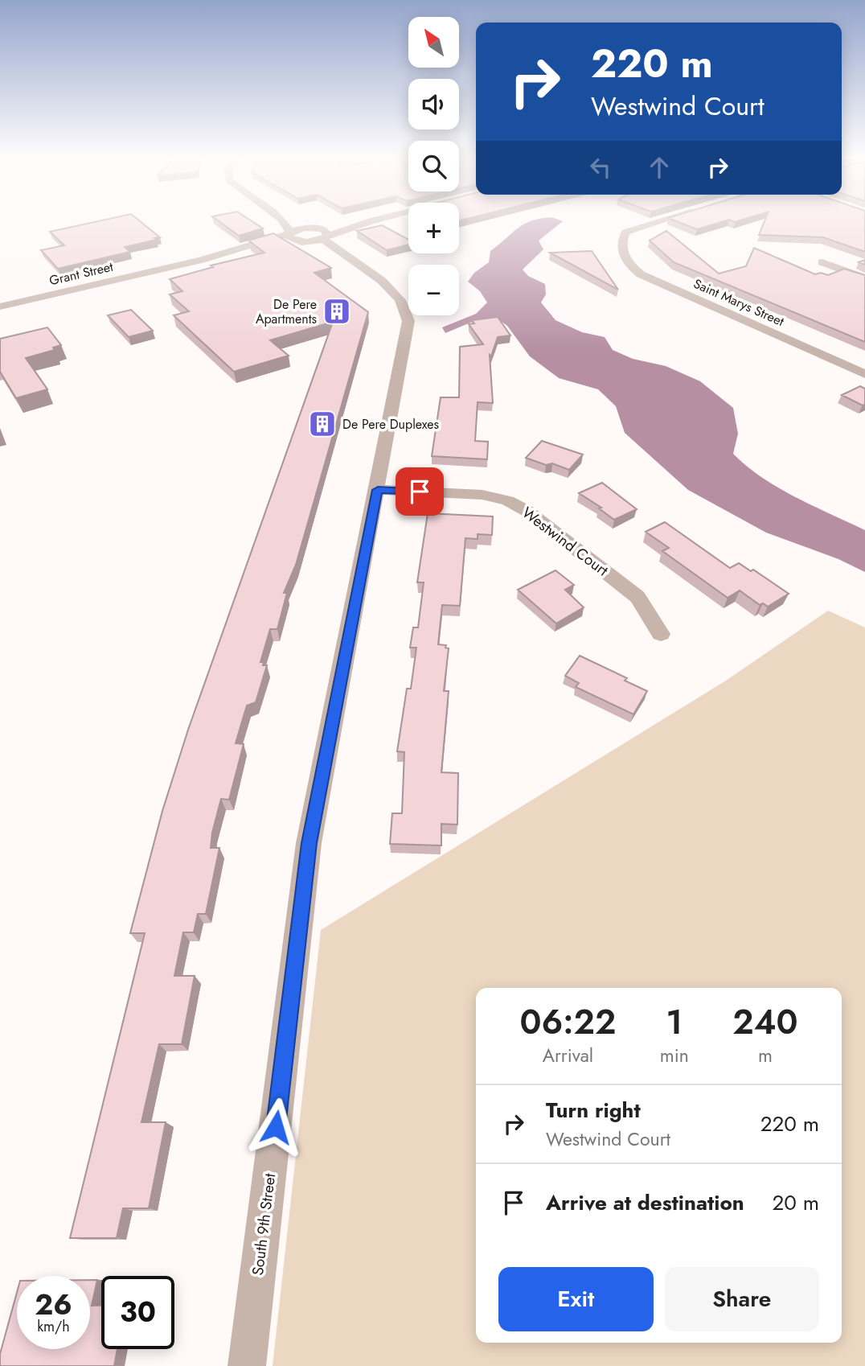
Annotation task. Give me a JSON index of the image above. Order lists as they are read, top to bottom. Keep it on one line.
{"streets":{"street":["Grant Street","Saint Marys Street","Westwind Court","South 9th Street"]},"crossings":[["Grant Street","South 9th Street"],["Westwind Court","South 9th Street"]],"places":{"building":["De Pere Apartments","De Pere Duplexes"]},"north":"top left","page":{"map_buttons":["+","−"],"turn":["220 m","Westwind Court"],"eta":["06:22","Arrival","1","min","240","m"],"list":[{"name":"Turn right","note":"Westwind Court","value":"220 m"},{"name":"Arrive at destination","value":"20 m"}],"buttons":["Exit","Share"],"speed":"26 km/h","limit":"30"}}
